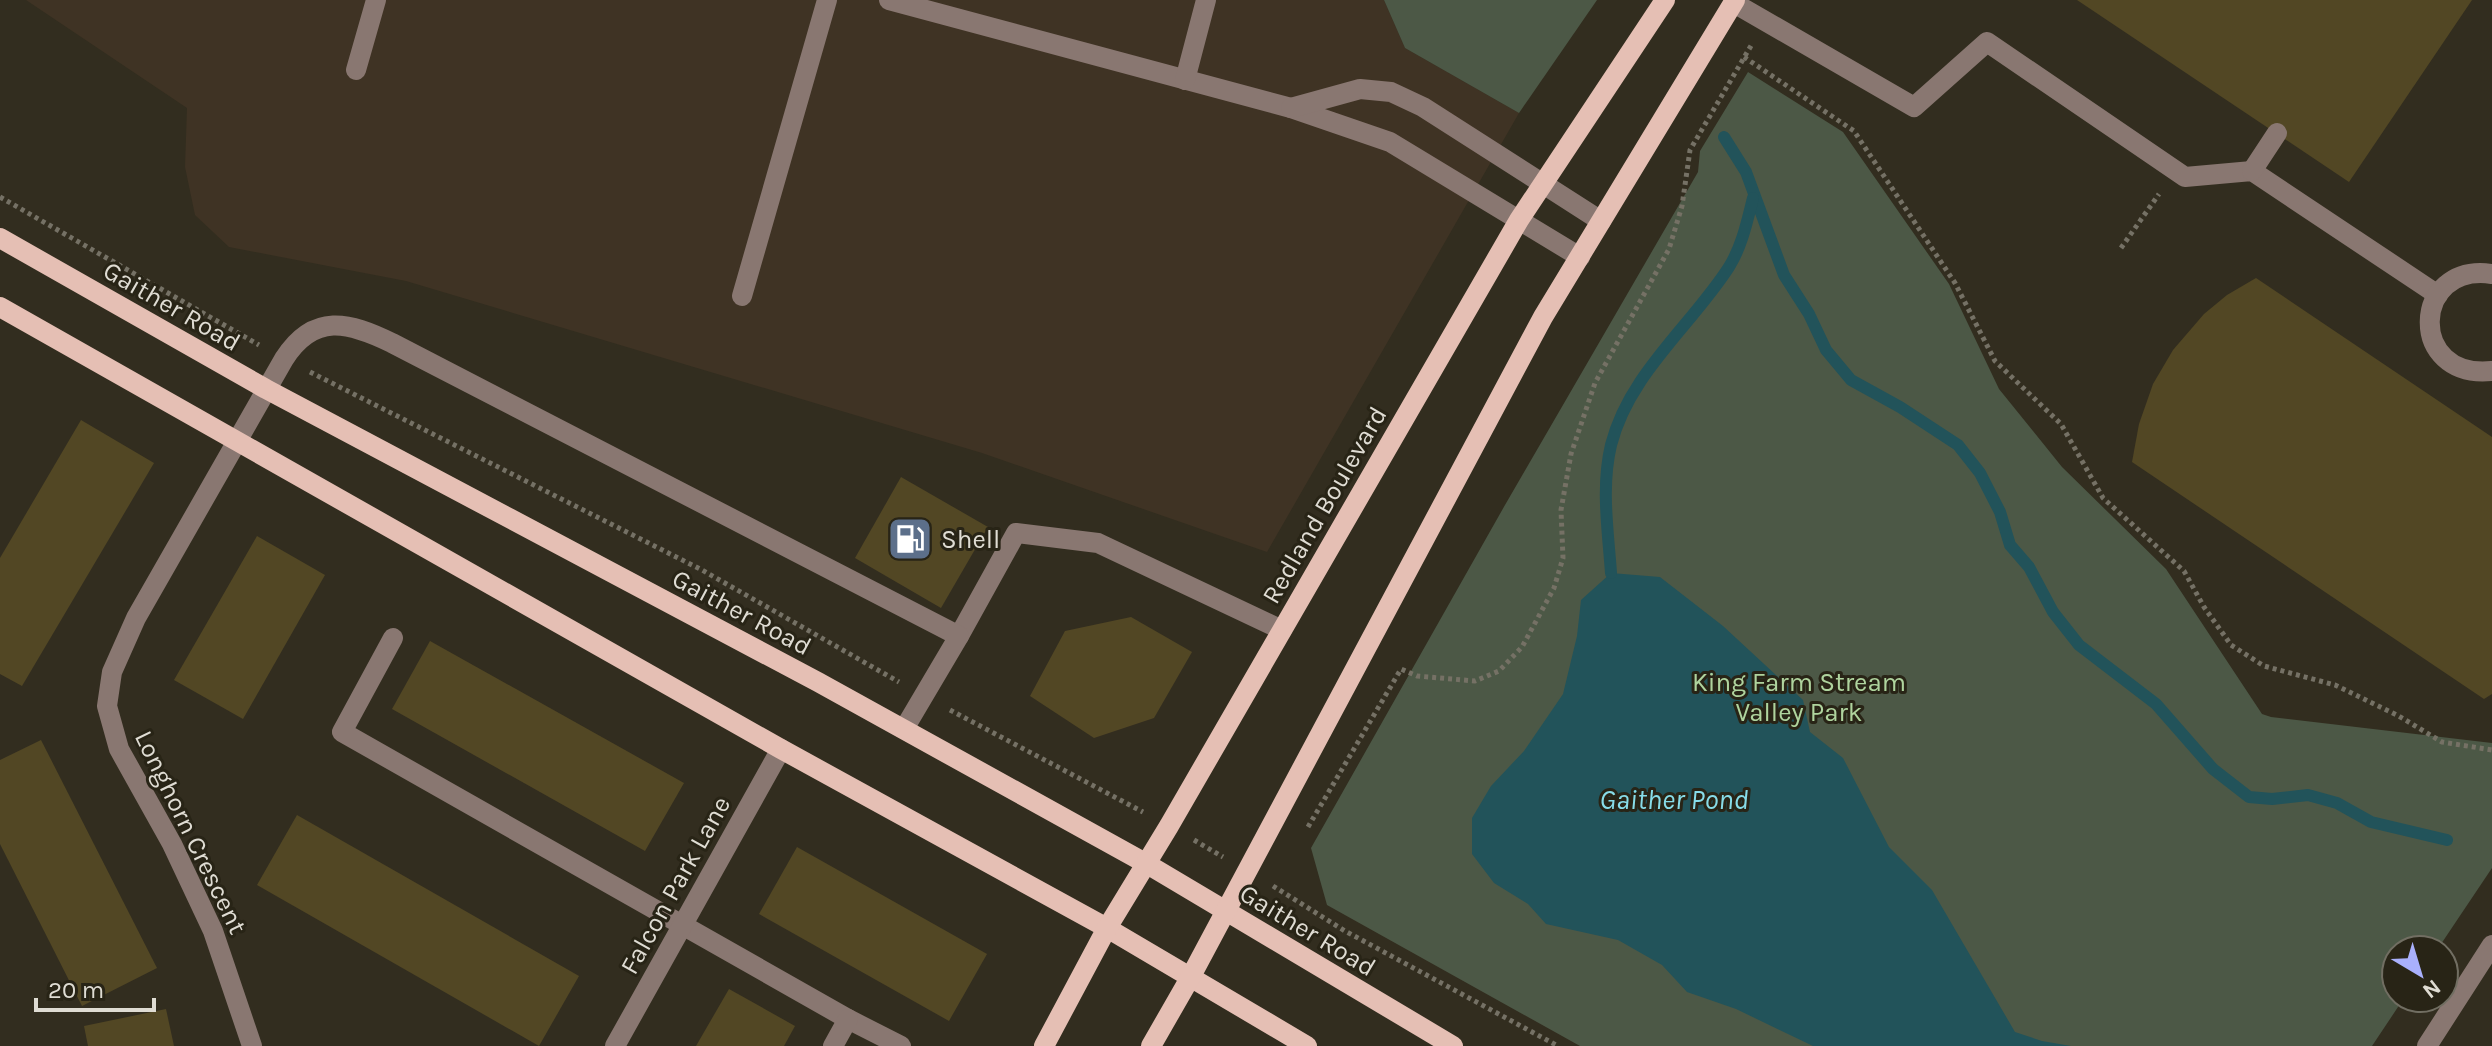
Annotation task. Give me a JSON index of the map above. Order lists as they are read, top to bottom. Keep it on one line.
{"streets":{"main road":["Gaither Road","Redland Boulevard"],"street":["Longhorn Crescent","Falcon Park Lane"]},"crossings":[["Gaither Road","Redland Boulevard"],["Gaither Road","Longhorn Crescent"]],"water":["Gaither Pond"],"parks":["King Farm Stream Valley Park"],"places":{"fuel station":["Shell"]},"scale_bar":"20 m","north":"bottom right"}
